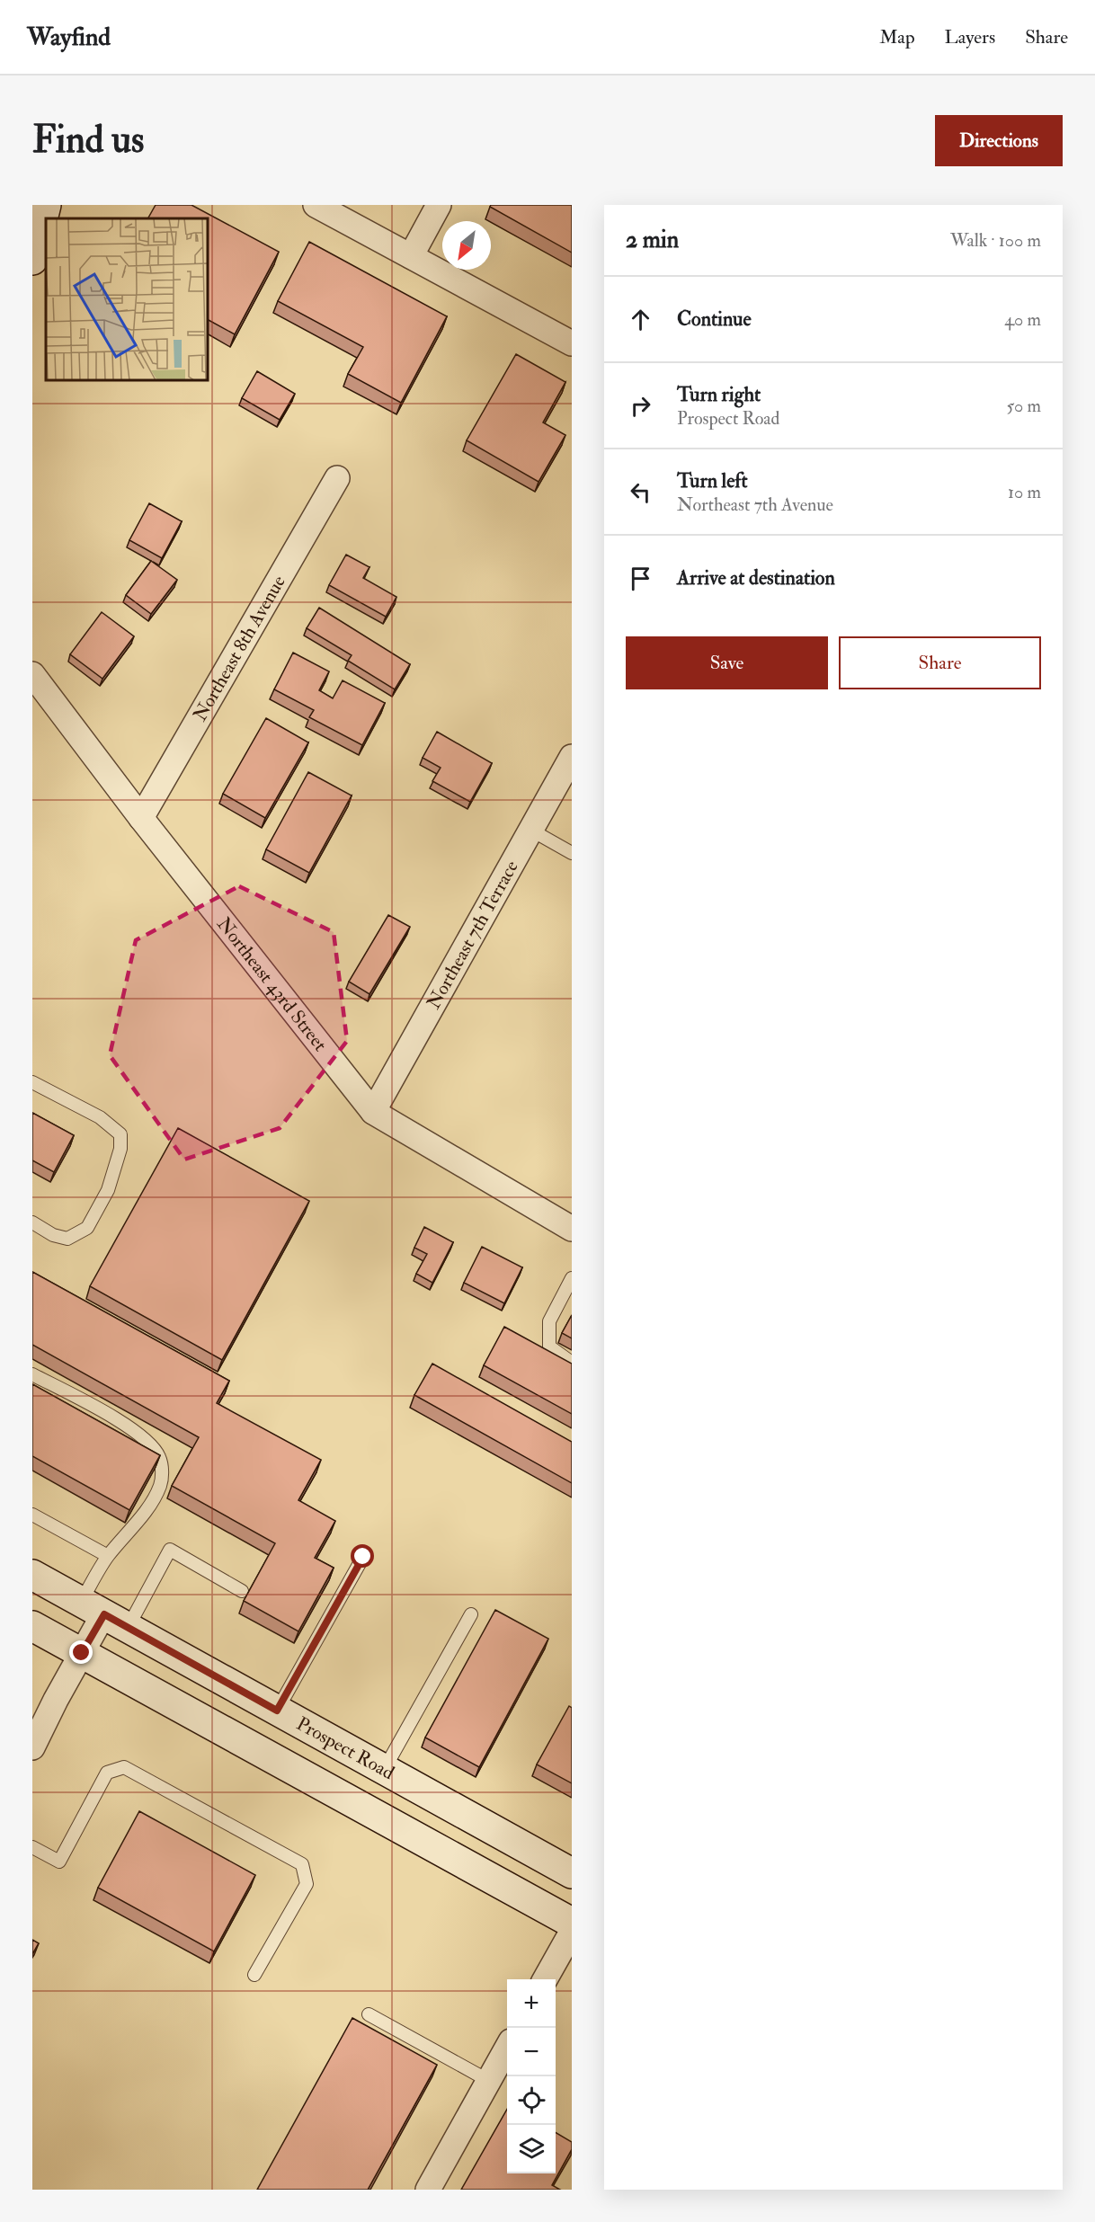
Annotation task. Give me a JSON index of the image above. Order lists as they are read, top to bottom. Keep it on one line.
{"streets":{"main road":["Prospect Road"],"street":["Northeast 8th Avenue","Northeast 7th Terrace","Northeast 43rd Street"]},"crossings":[["Northeast 8th Avenue","Northeast 43rd Street"],["Northeast 7th Terrace","Northeast 43rd Street"]],"north":"bottom left","page":{"header":"Wayfind","nav":["Map","Layers","Share"],"buttons":["Directions",["Save","Share"]],"title":"Find us","heading":["2 min","Walk · 100 m"],"list":[["Continue","40 m"],["Turn right","Prospect Road","50 m"],["Turn left","Northeast 7th Avenue","10 m"],"Arrive at destination"],"map_buttons":["+","−"]}}
